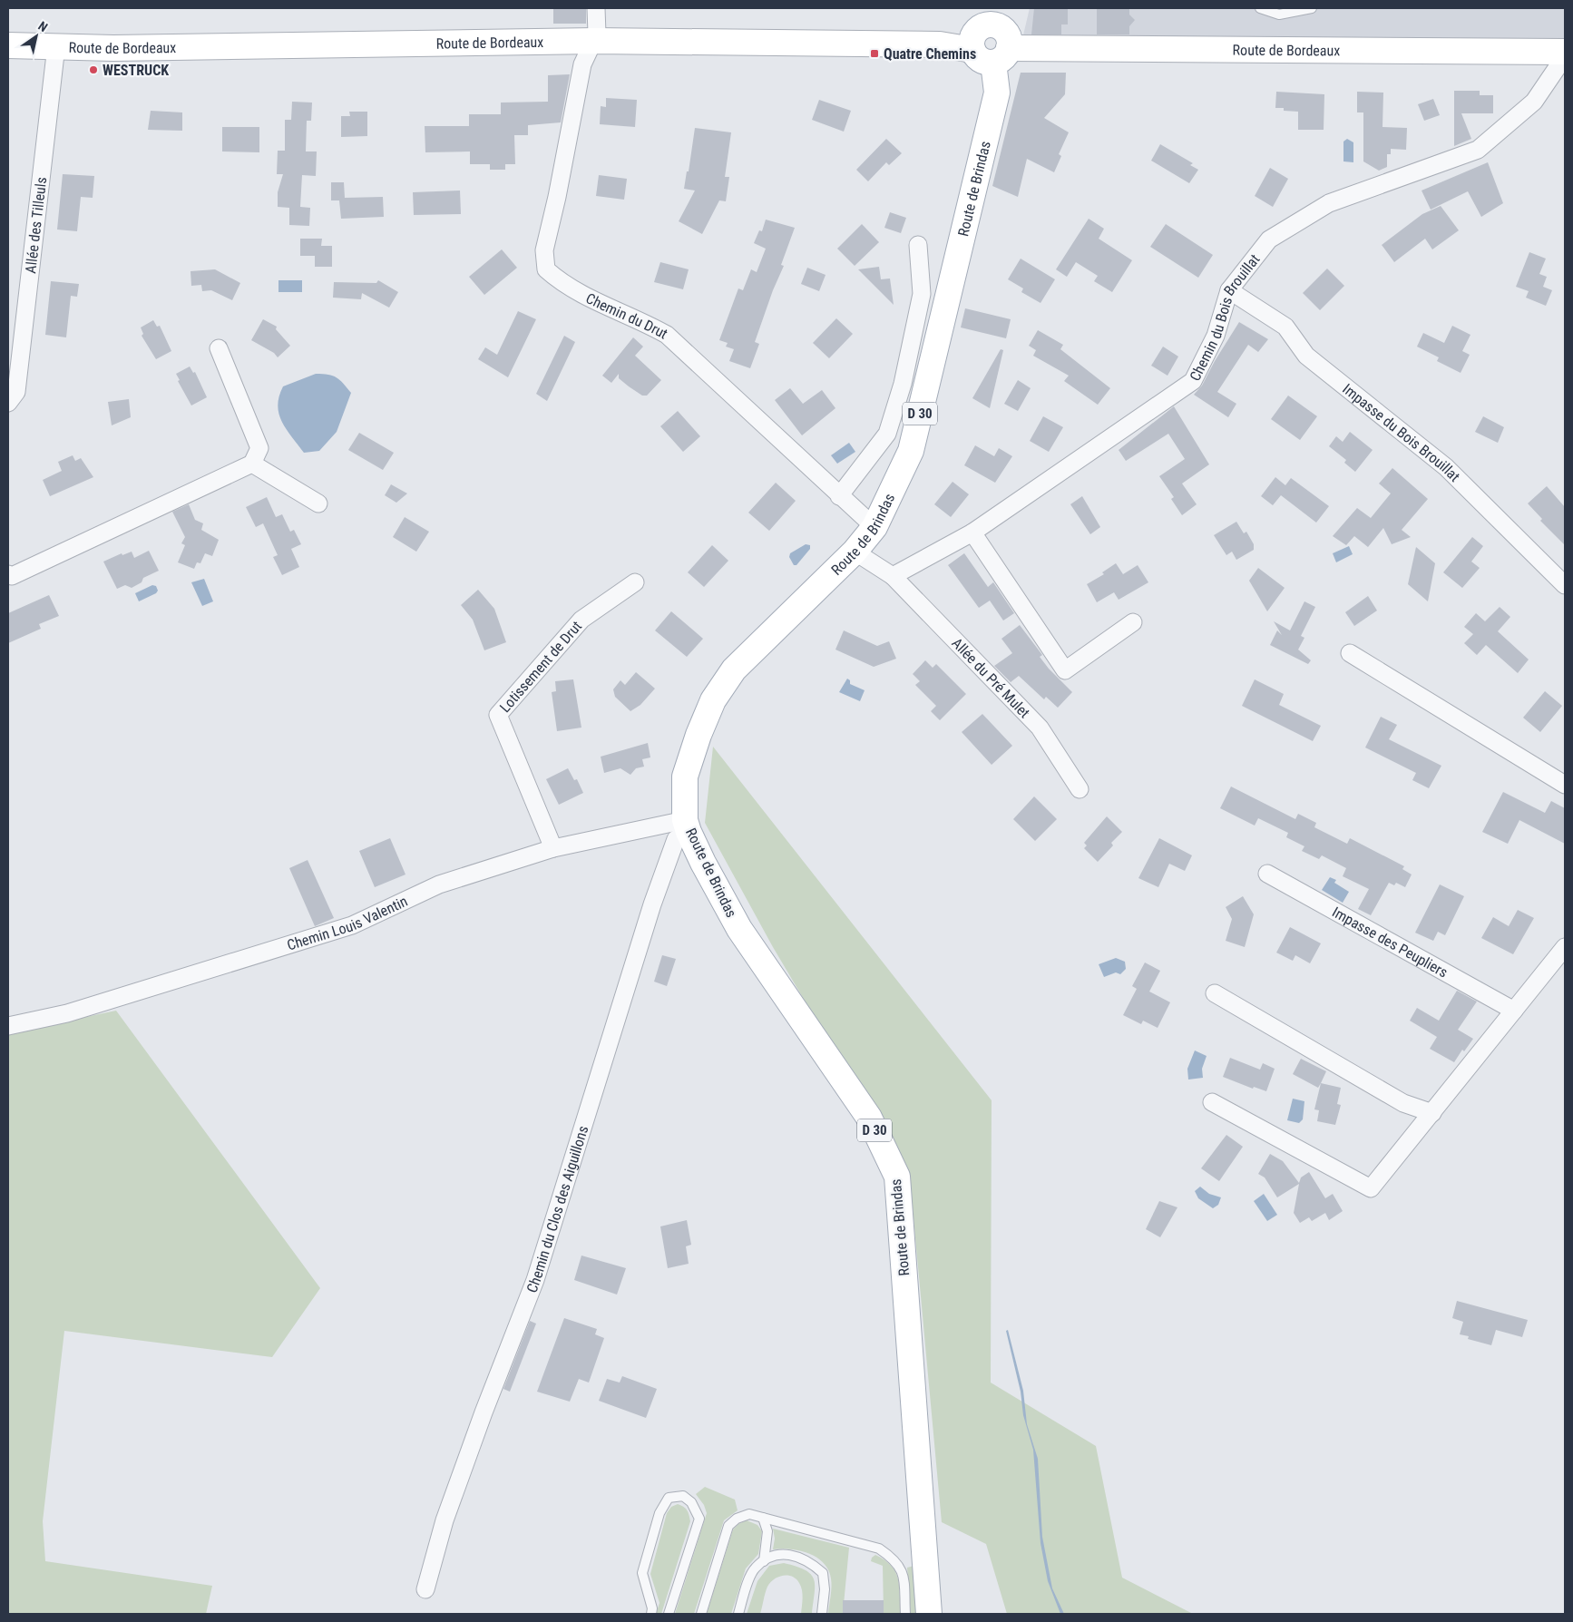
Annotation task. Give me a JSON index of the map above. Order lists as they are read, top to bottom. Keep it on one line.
{"streets":{"main road":["Route de Bordeaux","Route de Brindas","D 30"],"street":["Allée des Tilleuls","Chemin du Drut","Chemin du Bois Brouillat","Impasse du Bois Brouillat","Lotissement de Drut","Allée du Pré Mulet","Chemin Louis Valentin","Impasse des Peupliers","Chemin du Clos des Aiguillons"]},"crossings":[["Route de Bordeaux","Route de Brindas"],["Route de Bordeaux","Allée des Tilleuls"],["Route de Bordeaux","Chemin du Drut"],["Route de Brindas","Chemin du Drut"],["Route de Brindas","Chemin Louis Valentin"],["Route de Brindas","Chemin du Clos des Aiguillons"],["Chemin du Bois Brouillat","Impasse du Bois Brouillat"],["Chemin du Bois Brouillat","Allée du Pré Mulet"],["Lotissement de Drut","Chemin Louis Valentin"],["Chemin Louis Valentin","Chemin du Clos des Aiguillons"]],"places":{"transit":["Quatre Chemins"],"other":["WESTRUCK"]},"north":"top right"}
